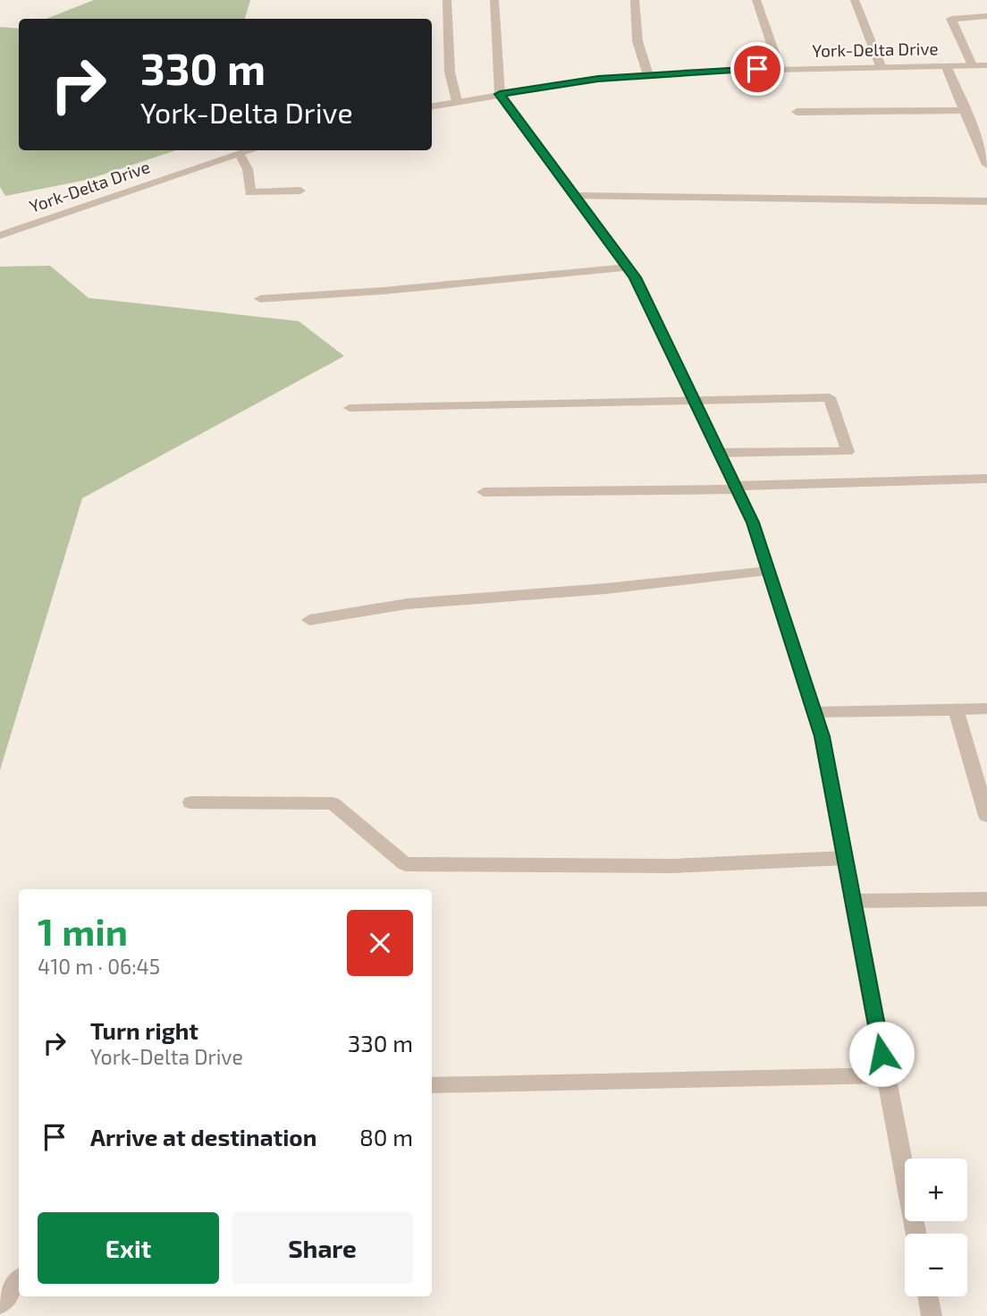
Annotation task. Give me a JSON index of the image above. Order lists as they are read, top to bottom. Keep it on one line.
{"streets":{"street":["York-Delta Drive"]},"page":{"turn":["330 m","York-Delta Drive"],"heading":["1 min","410 m · 06:45"],"list":[{"name":"Turn right","note":"York-Delta Drive","value":"330 m"},{"name":"Arrive at destination","value":"80 m"}],"map_buttons":["+","−"],"buttons":["Exit","Share"]}}
